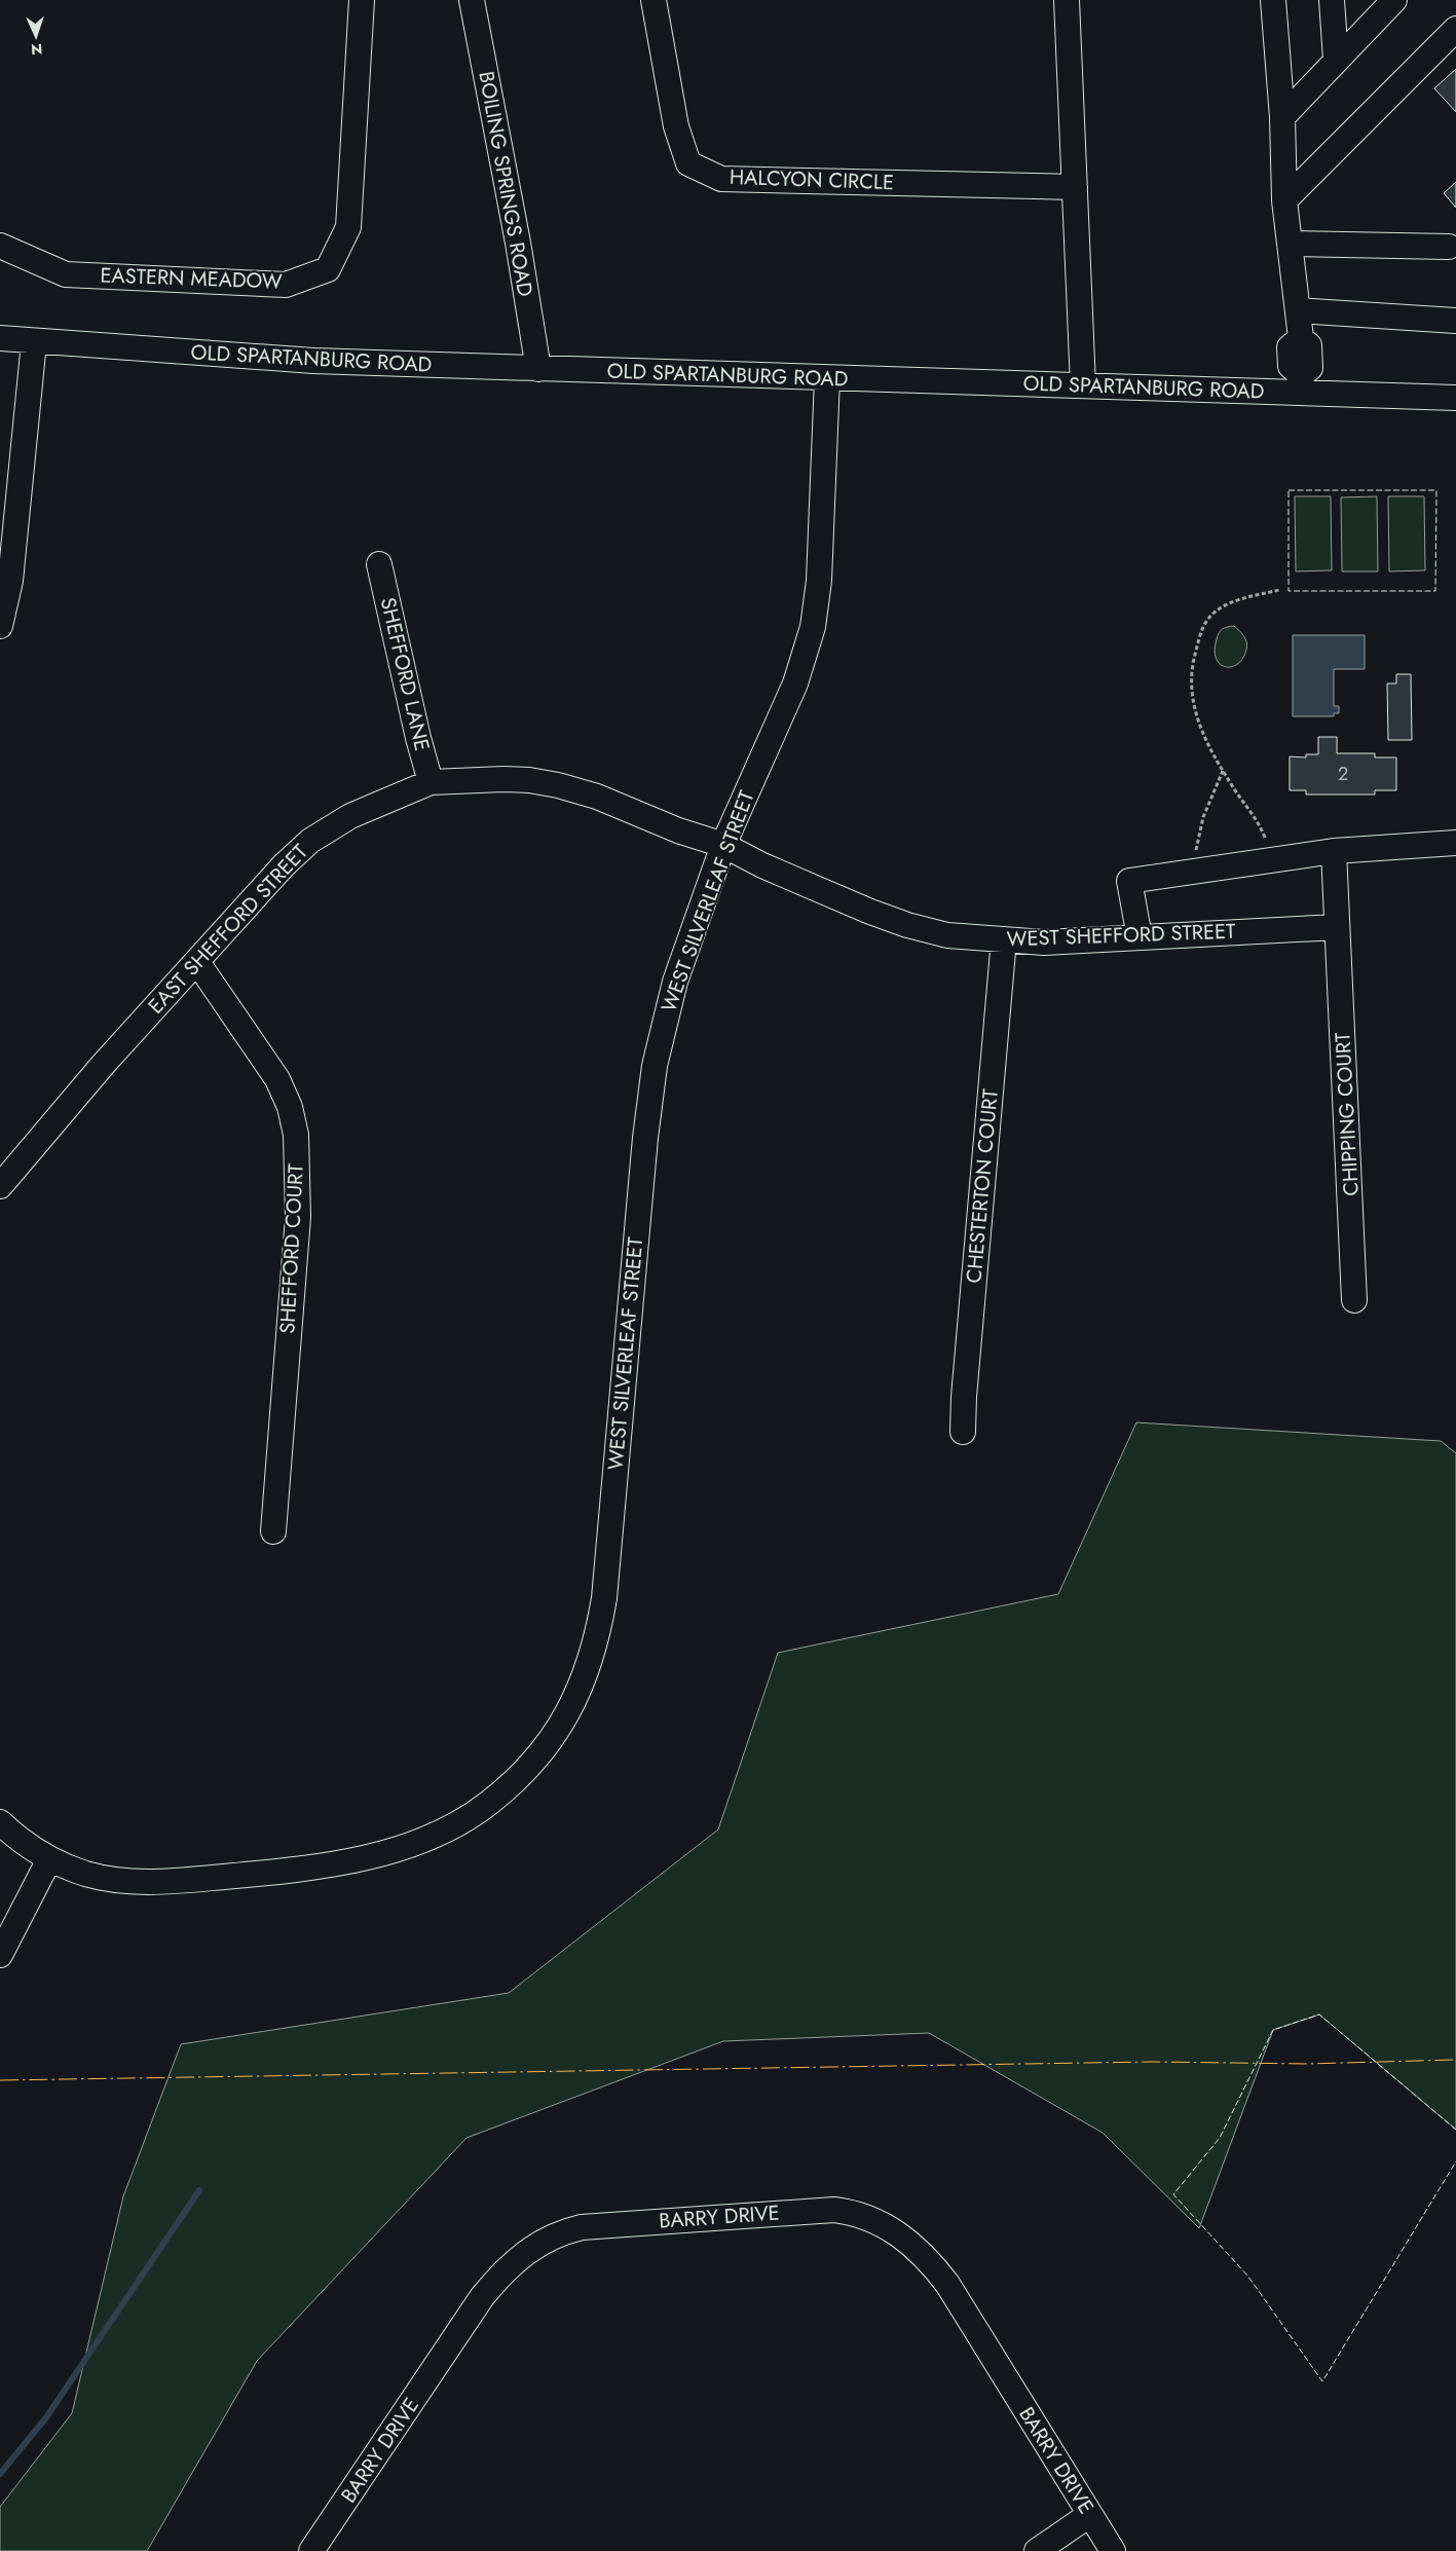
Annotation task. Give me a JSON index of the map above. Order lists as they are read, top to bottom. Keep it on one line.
{"streets":{"street":["HALCYON CIRCLE","BOILING SPRINGS ROAD","EASTERN MEADOW","OLD SPARTANBURG ROAD","SHEFFORD LANE","WEST SILVERLEAF STREET","EAST SHEFFORD STREET","WEST SHEFFORD STREET","CHIPPING COURT","CHESTERTON COURT","SHEFFORD COURT","BARRY DRIVE"]},"crossings":[["BOILING SPRINGS ROAD","OLD SPARTANBURG ROAD"],["OLD SPARTANBURG ROAD","WEST SILVERLEAF STREET"],["SHEFFORD LANE","EAST SHEFFORD STREET"],["WEST SILVERLEAF STREET","EAST SHEFFORD STREET"],["WEST SILVERLEAF STREET","WEST SHEFFORD STREET"],["EAST SHEFFORD STREET","WEST SHEFFORD STREET"],["EAST SHEFFORD STREET","SHEFFORD COURT"],["WEST SHEFFORD STREET","CHIPPING COURT"],["WEST SHEFFORD STREET","CHESTERTON COURT"]],"house_numbers":["2"],"north":"bottom"}
